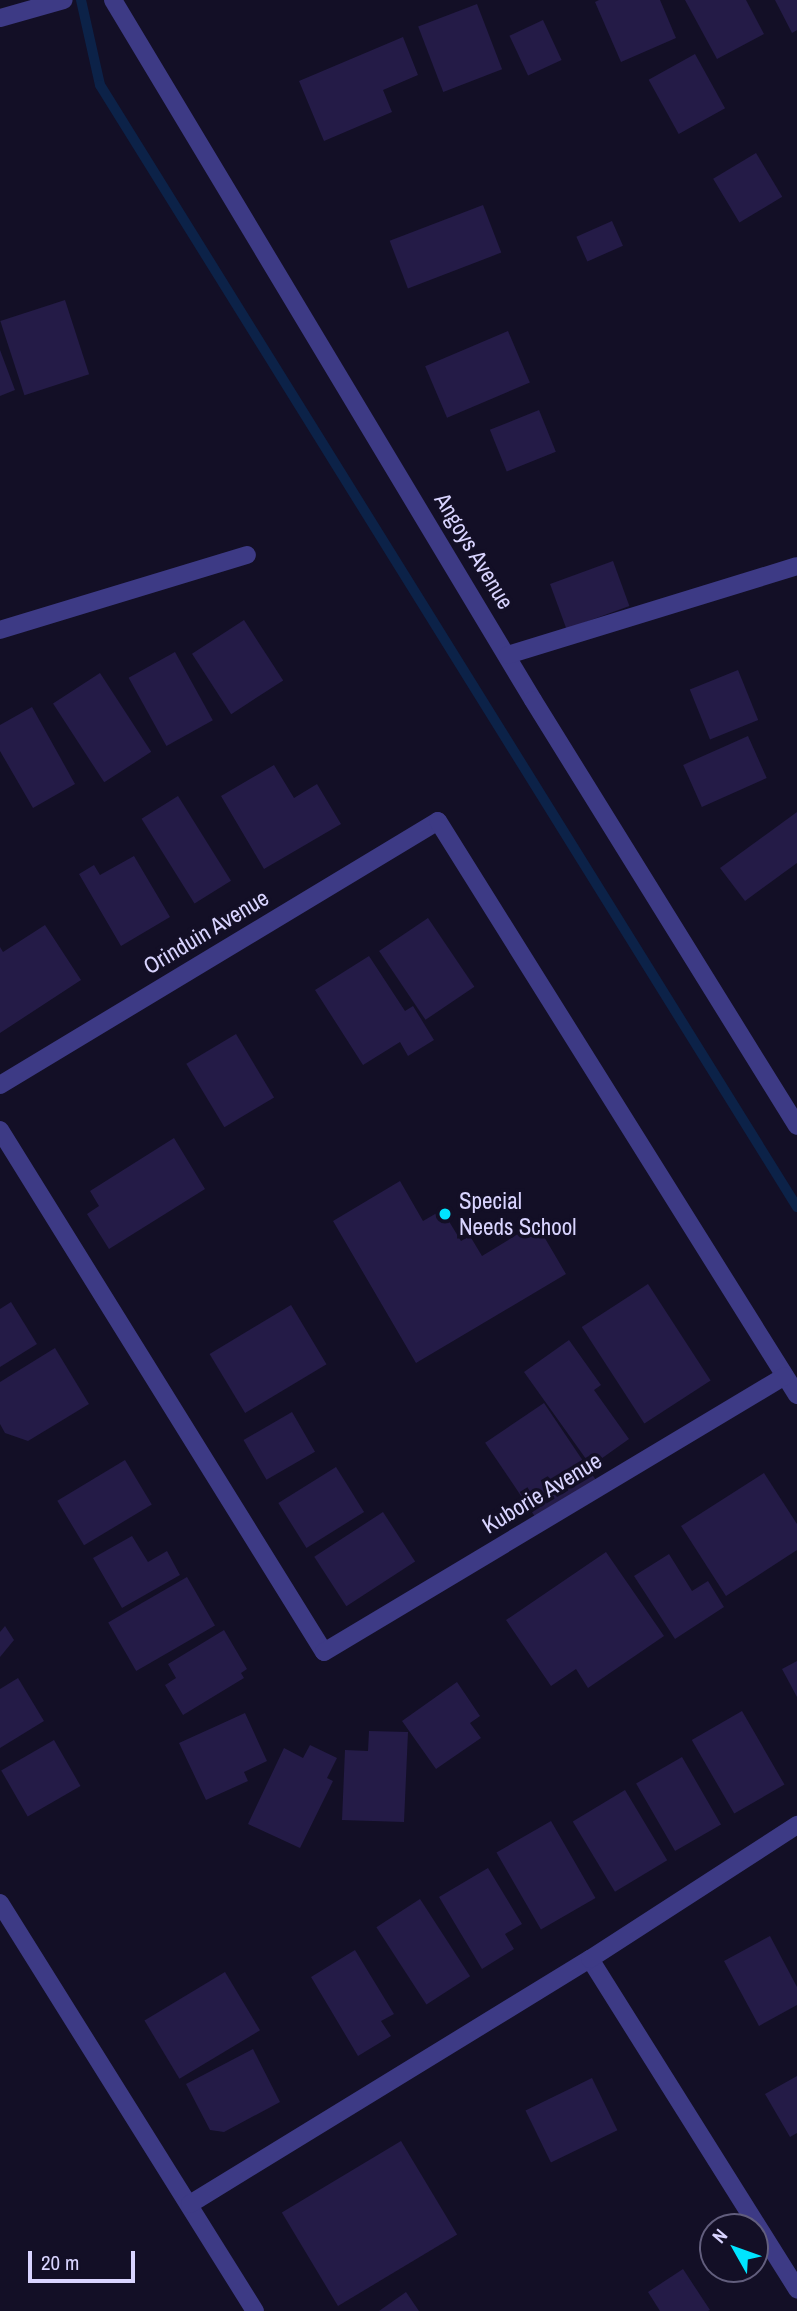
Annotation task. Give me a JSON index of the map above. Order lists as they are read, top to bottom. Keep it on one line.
{"streets":{"street":["Angoys Avenue","Orinduin Avenue","Kuborie Avenue"]},"crossings":[["Orinduin Avenue","Kuborie Avenue"]],"places":["Special Needs School"],"scale_bar":"20 m","north":"top left"}
